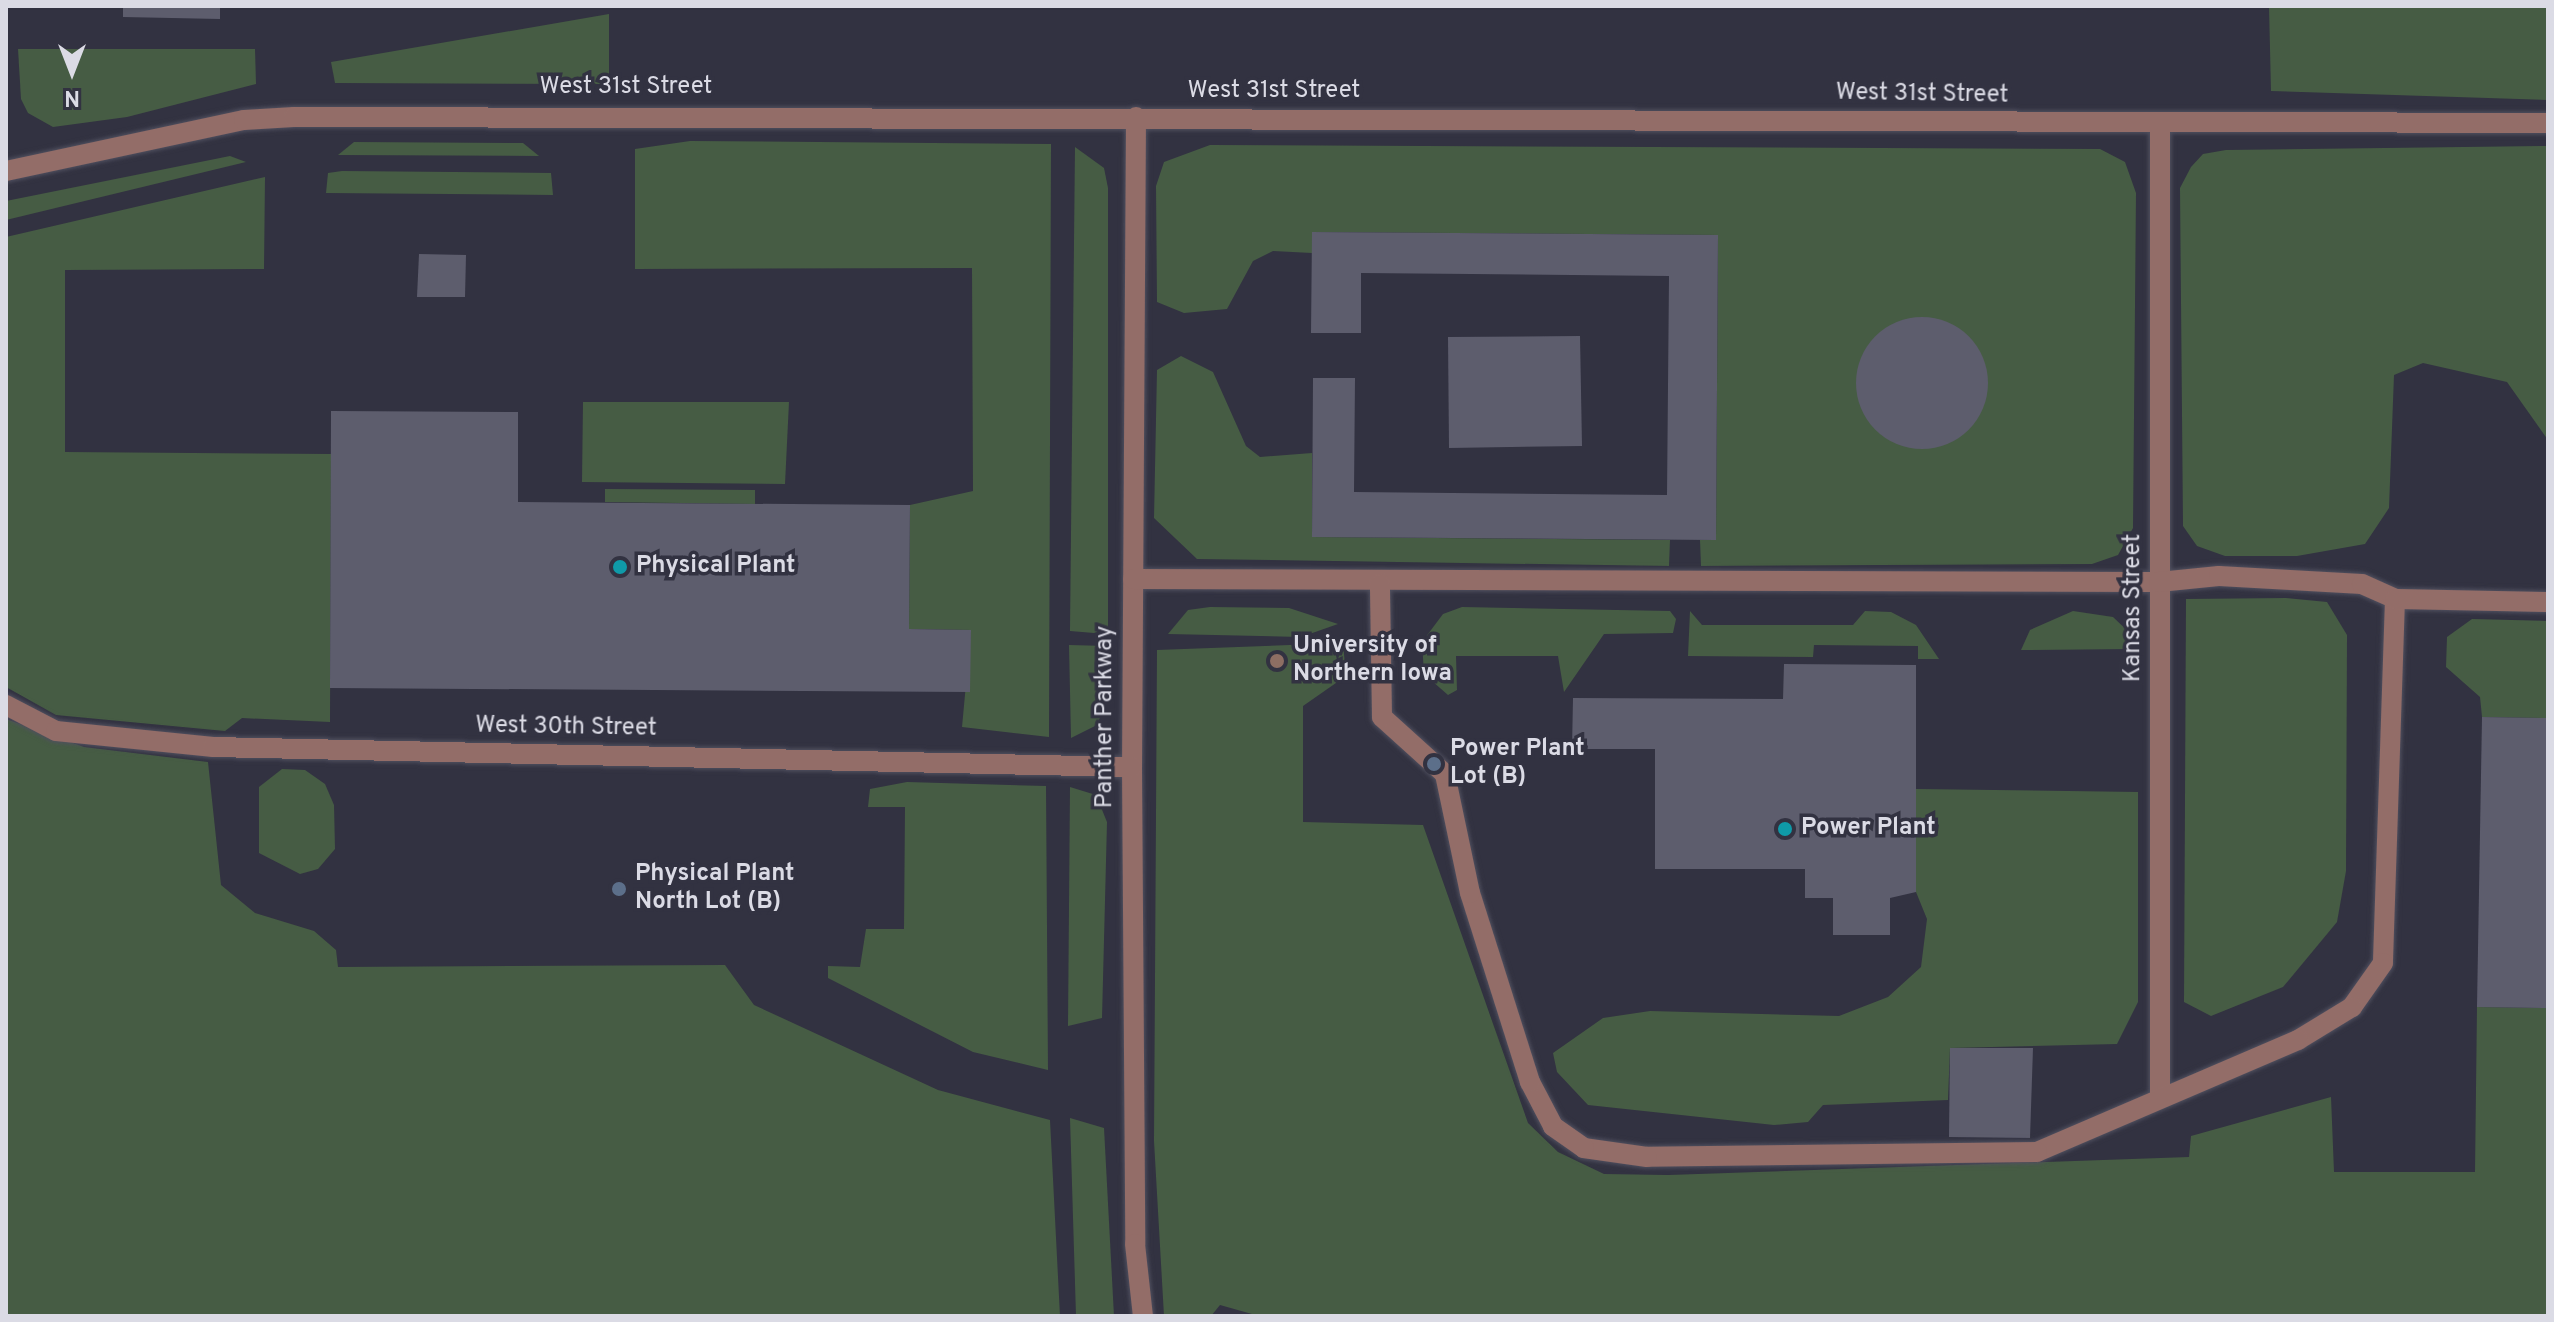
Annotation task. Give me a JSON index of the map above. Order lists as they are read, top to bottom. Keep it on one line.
{"streets":{"street":["West 31st Street","Kansas Street","Panther Parkway","West 30th Street"]},"crossings":[["West 31st Street","Kansas Street"],["West 31st Street","Panther Parkway"],["Panther Parkway","West 30th Street"]],"places":["Physical Plant","University of Northern Iowa","Power Plant Lot (B)","Power Plant","Physical Plant North Lot (B)"],"north":"bottom"}
